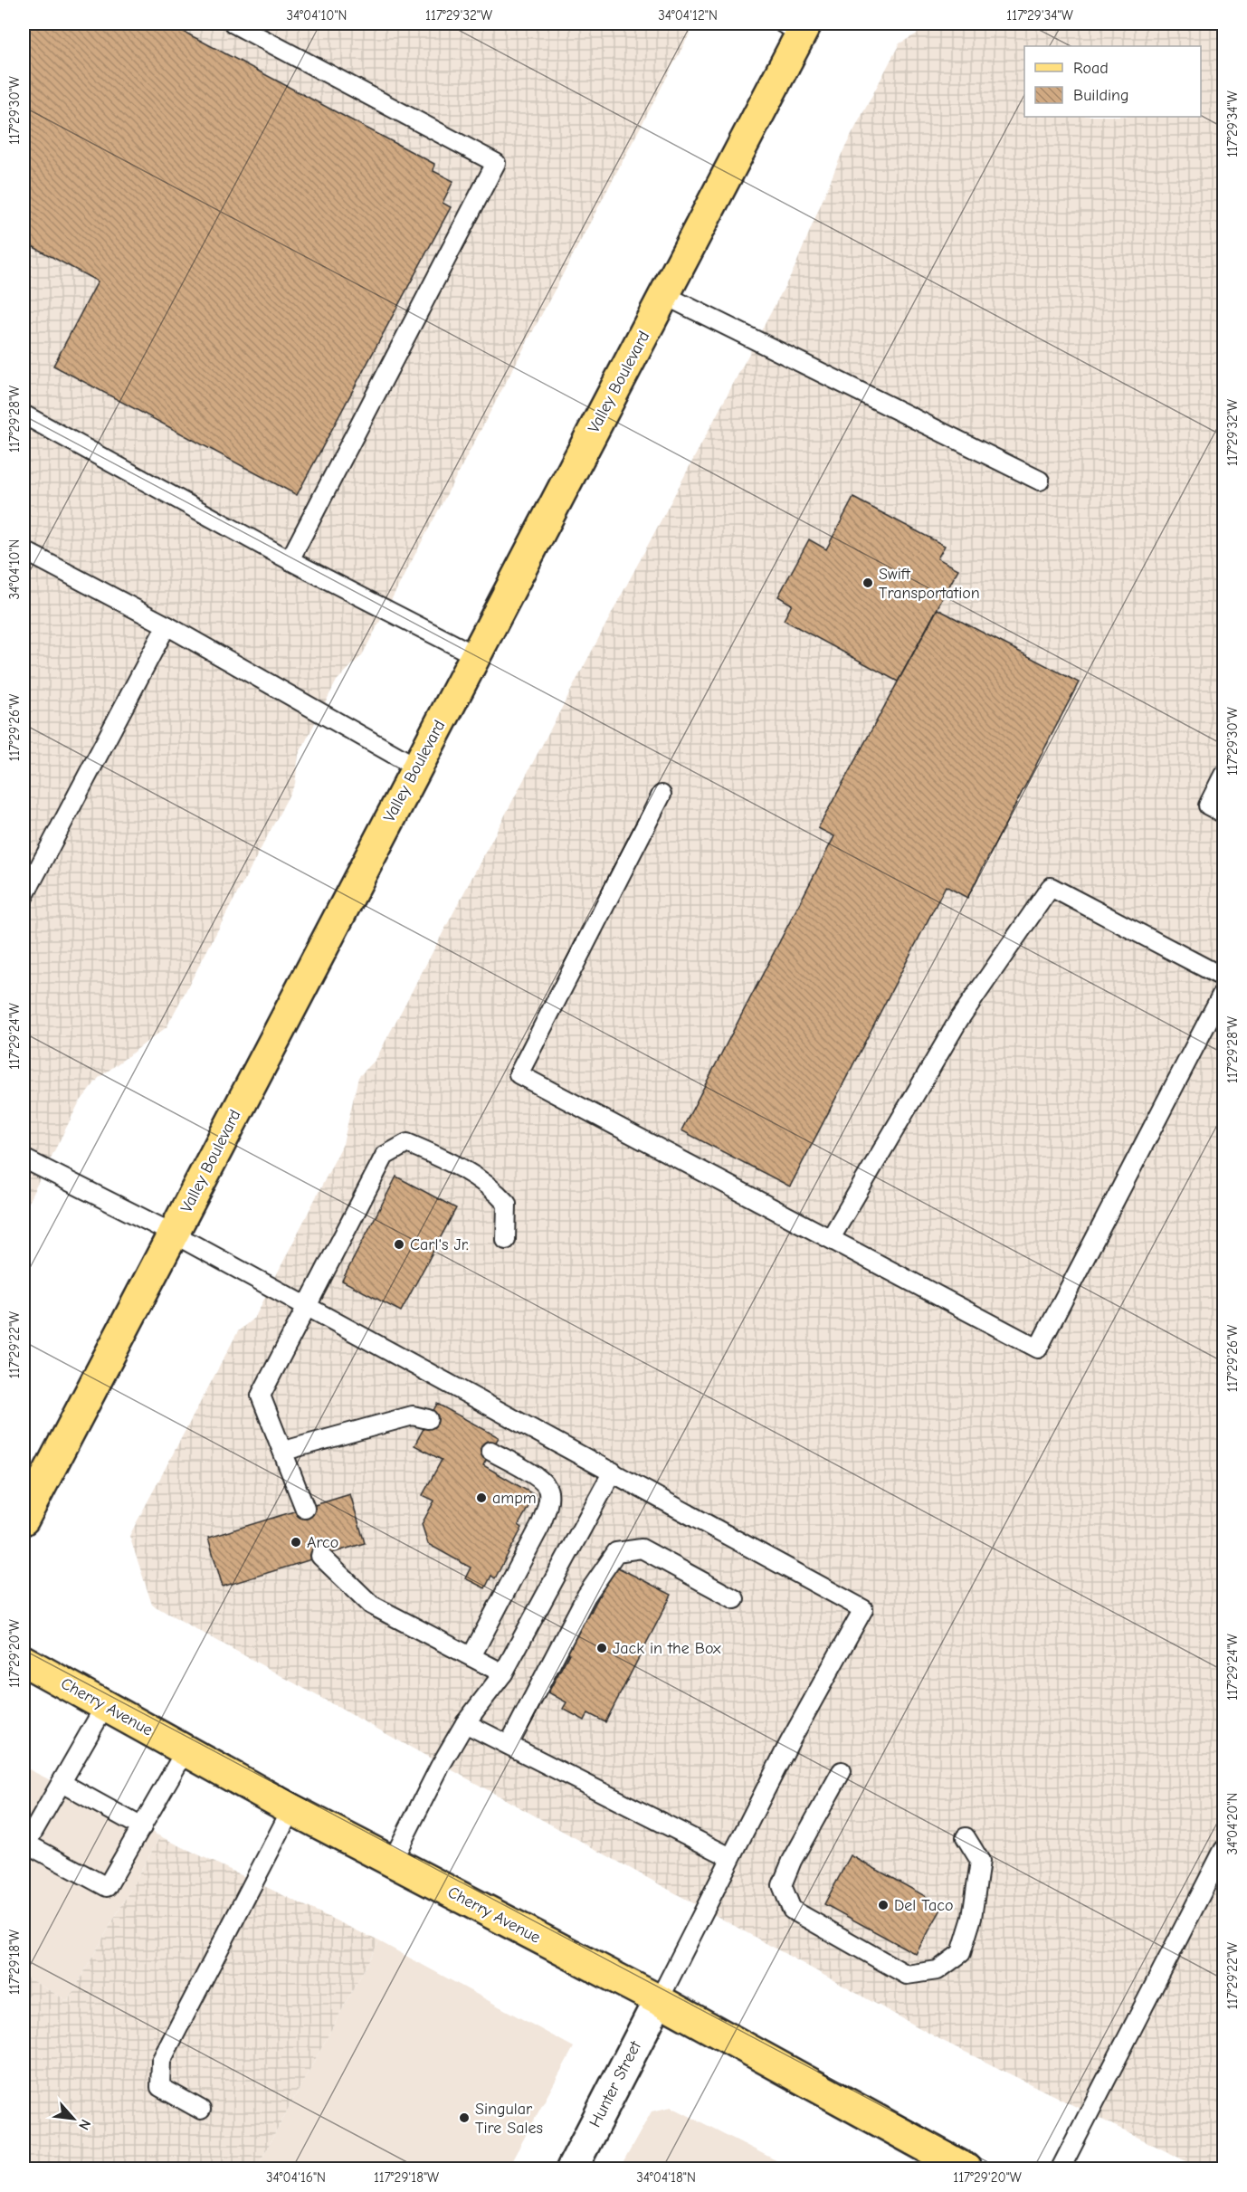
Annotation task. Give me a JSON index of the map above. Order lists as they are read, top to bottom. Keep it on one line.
{"streets":{"main road":["Valley Boulevard","Cherry Avenue"],"street":["Hunter Street"]},"crossings":[["Cherry Avenue","Hunter Street"]],"places":["Swift Transportation","Carl's Jr.","ampm","Arco","Jack in the Box","Del Taco","Singular Tire Sales"],"legend":["Road","Building"],"north":"bottom right","coordinates":["34°04'10\"N","117°29'32\"W","34°04'12\"N","117°29'34\"W","117°29'30\"W","117°29'28\"W","117°29'26\"W","117°29'24\"W","117°29'22\"W","117°29'20\"W","34°04'20\"N","117°29'18\"W","34°04'16\"N","34°04'18\"N"]}
